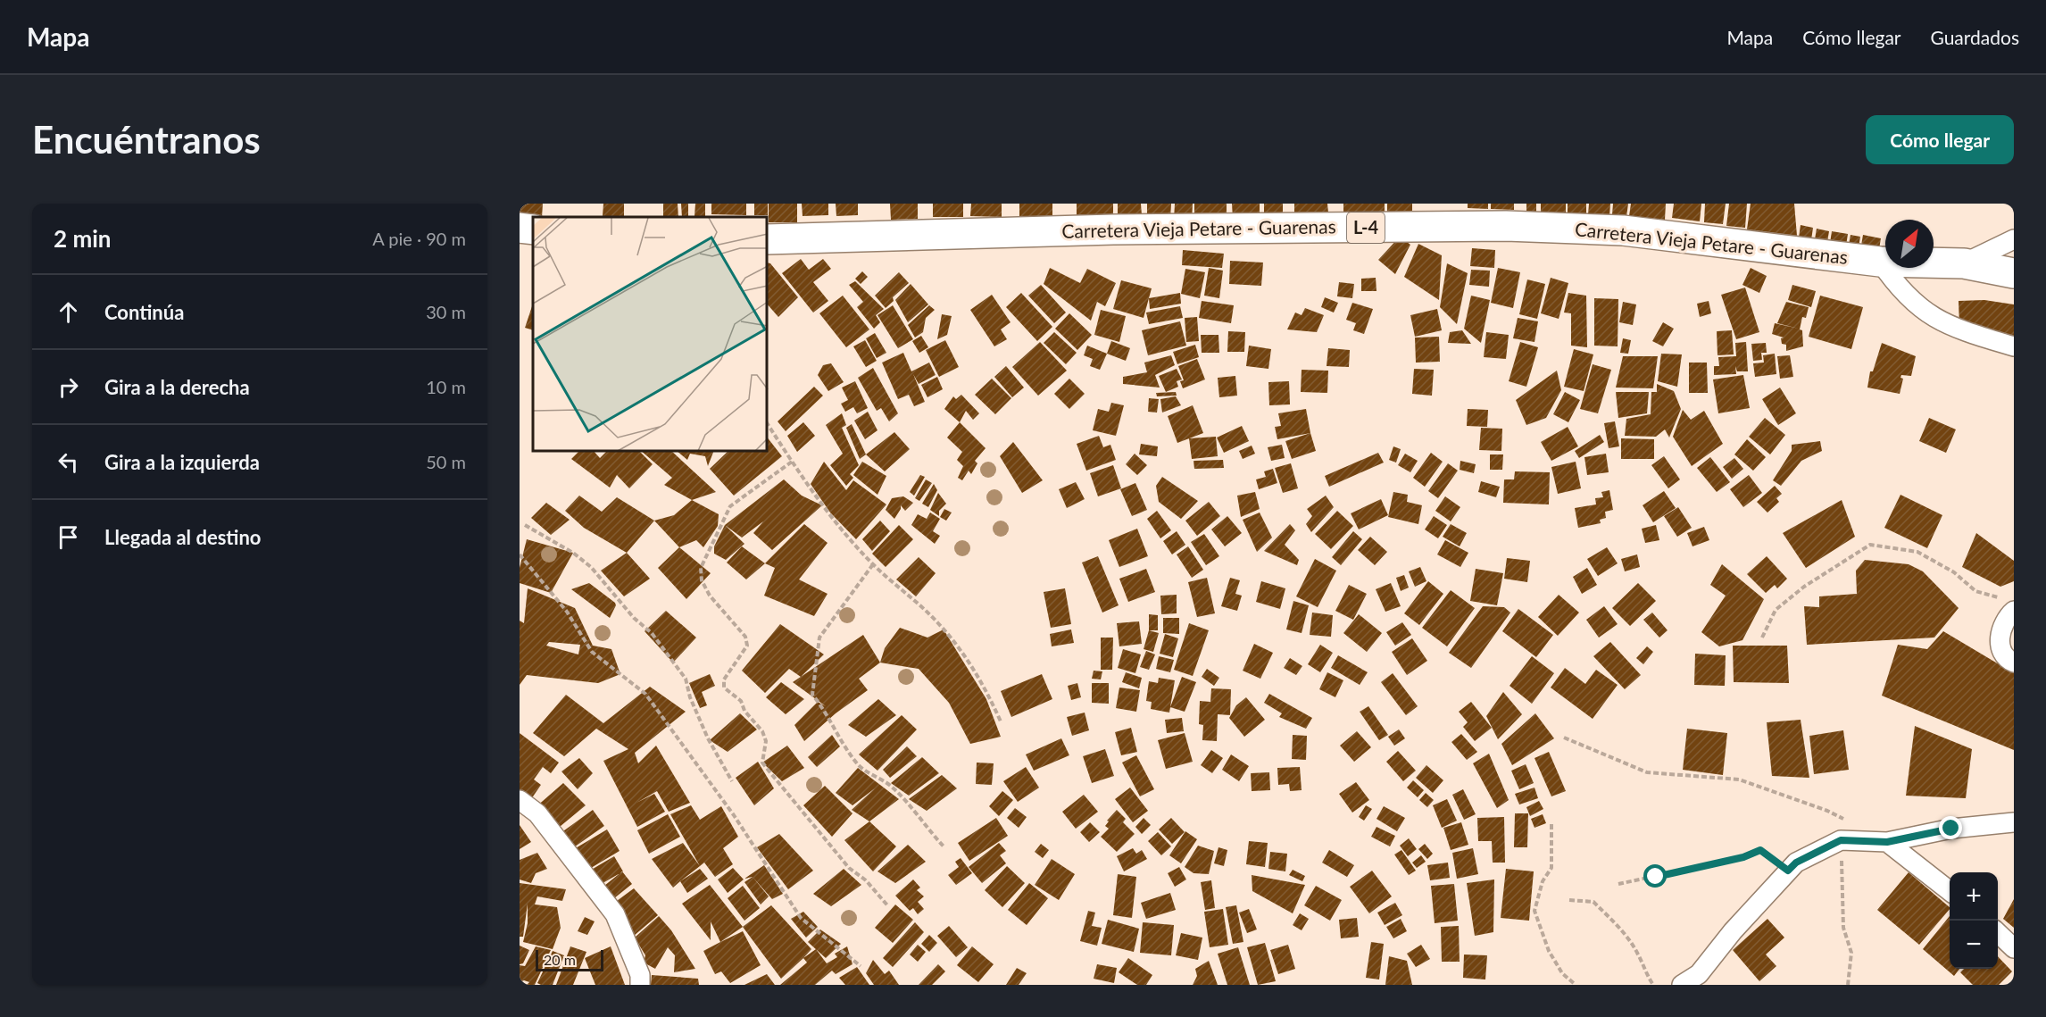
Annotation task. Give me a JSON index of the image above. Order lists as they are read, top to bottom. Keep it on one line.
{"streets":{"main road":["L-4","Carretera Vieja Petare - Guarenas"]},"scale_bar":"20 m","north":"top right","page":{"header":"Mapa","nav":["Mapa","Cómo llegar","Guardados"],"buttons":"Cómo llegar","title":"Encuéntranos","heading":["2 min","A pie · 90 m"],"list":[["Continúa","30 m"],["Gira a la derecha","10 m"],["Gira a la izquierda","50 m"],"Llegada al destino"],"map_buttons":["+","−"],"scale":"20 m"}}
